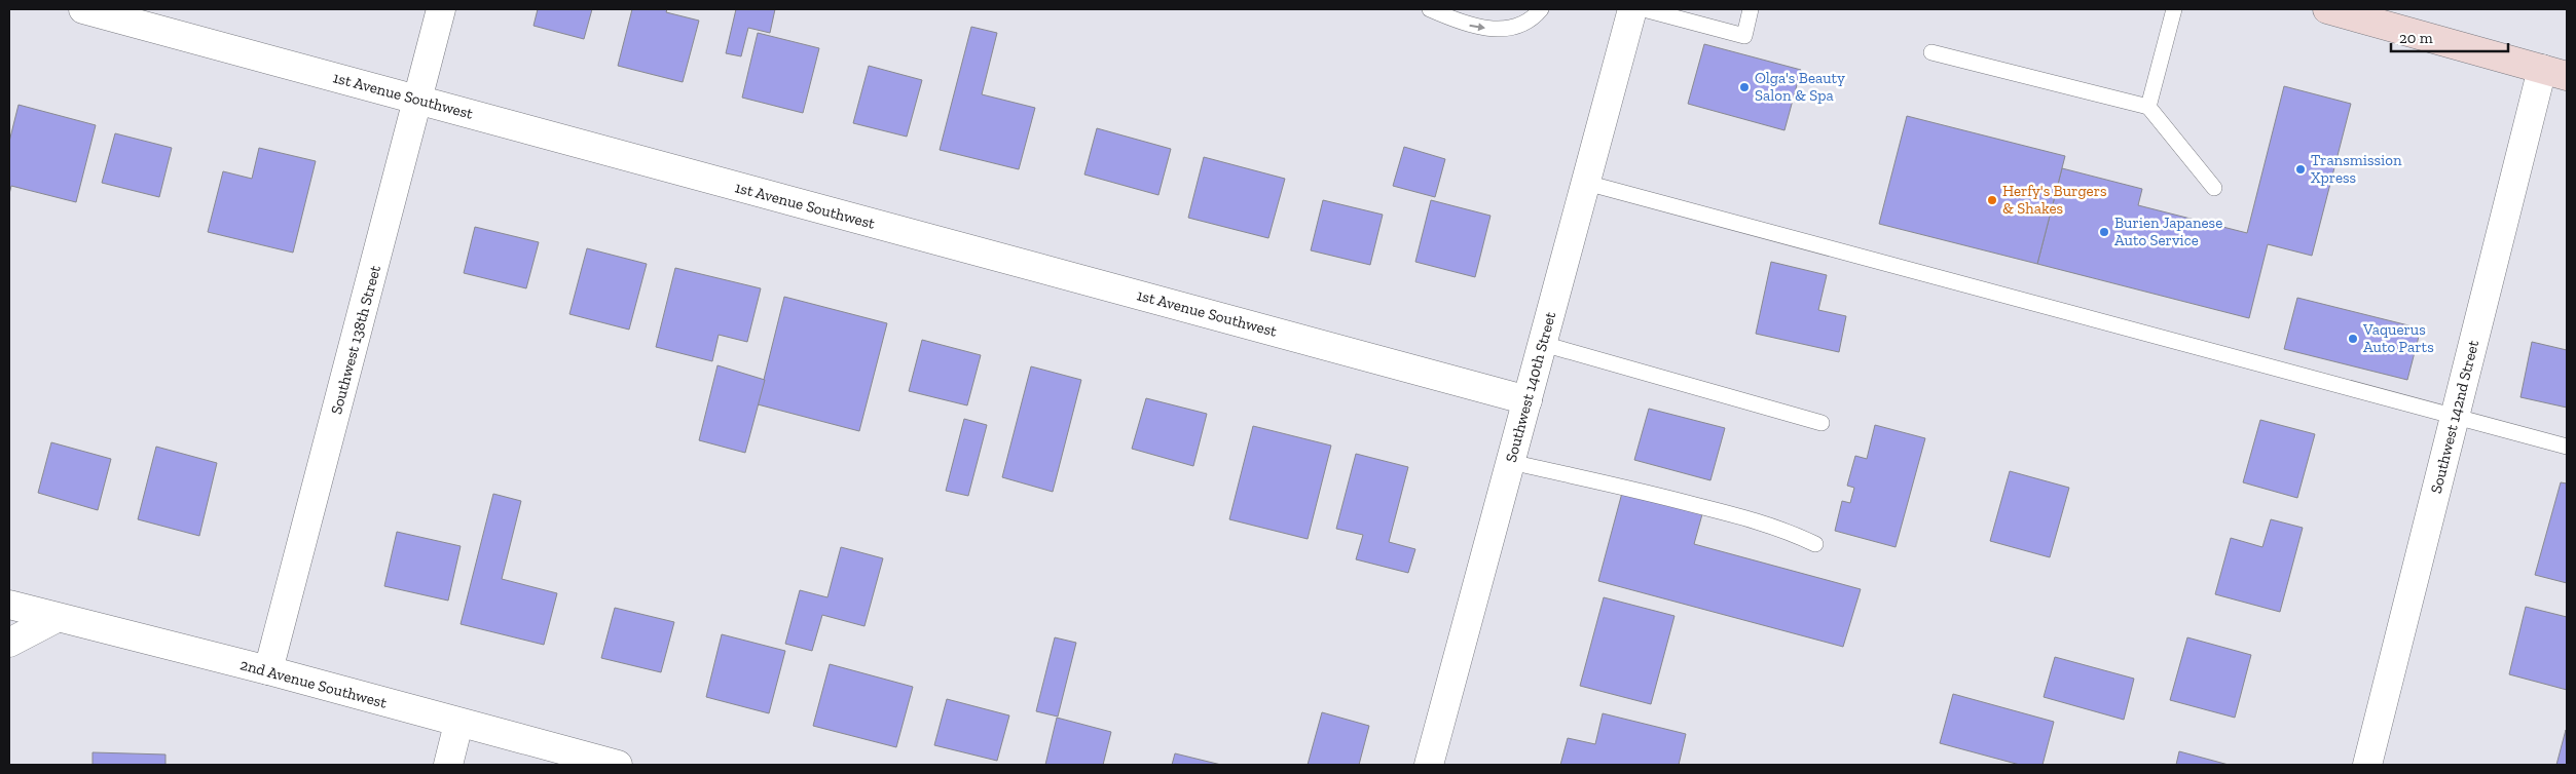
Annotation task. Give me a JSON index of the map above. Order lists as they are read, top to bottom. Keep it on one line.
{"streets":{"street":["1st Avenue Southwest","Southwest 138th Street","Southwest 140th Street","Southwest 142nd Street","2nd Avenue Southwest"]},"crossings":[["1st Avenue Southwest","Southwest 138th Street"],["1st Avenue Southwest","Southwest 140th Street"],["Southwest 138th Street","2nd Avenue Southwest"]],"places":["Olga's Beauty Salon & Spa","Transmission Xpress","Herfy's Burgers & Shakes","Burien Japanese Auto Service","Vaquerus Auto Parts"],"scale_bar":"20 m"}
